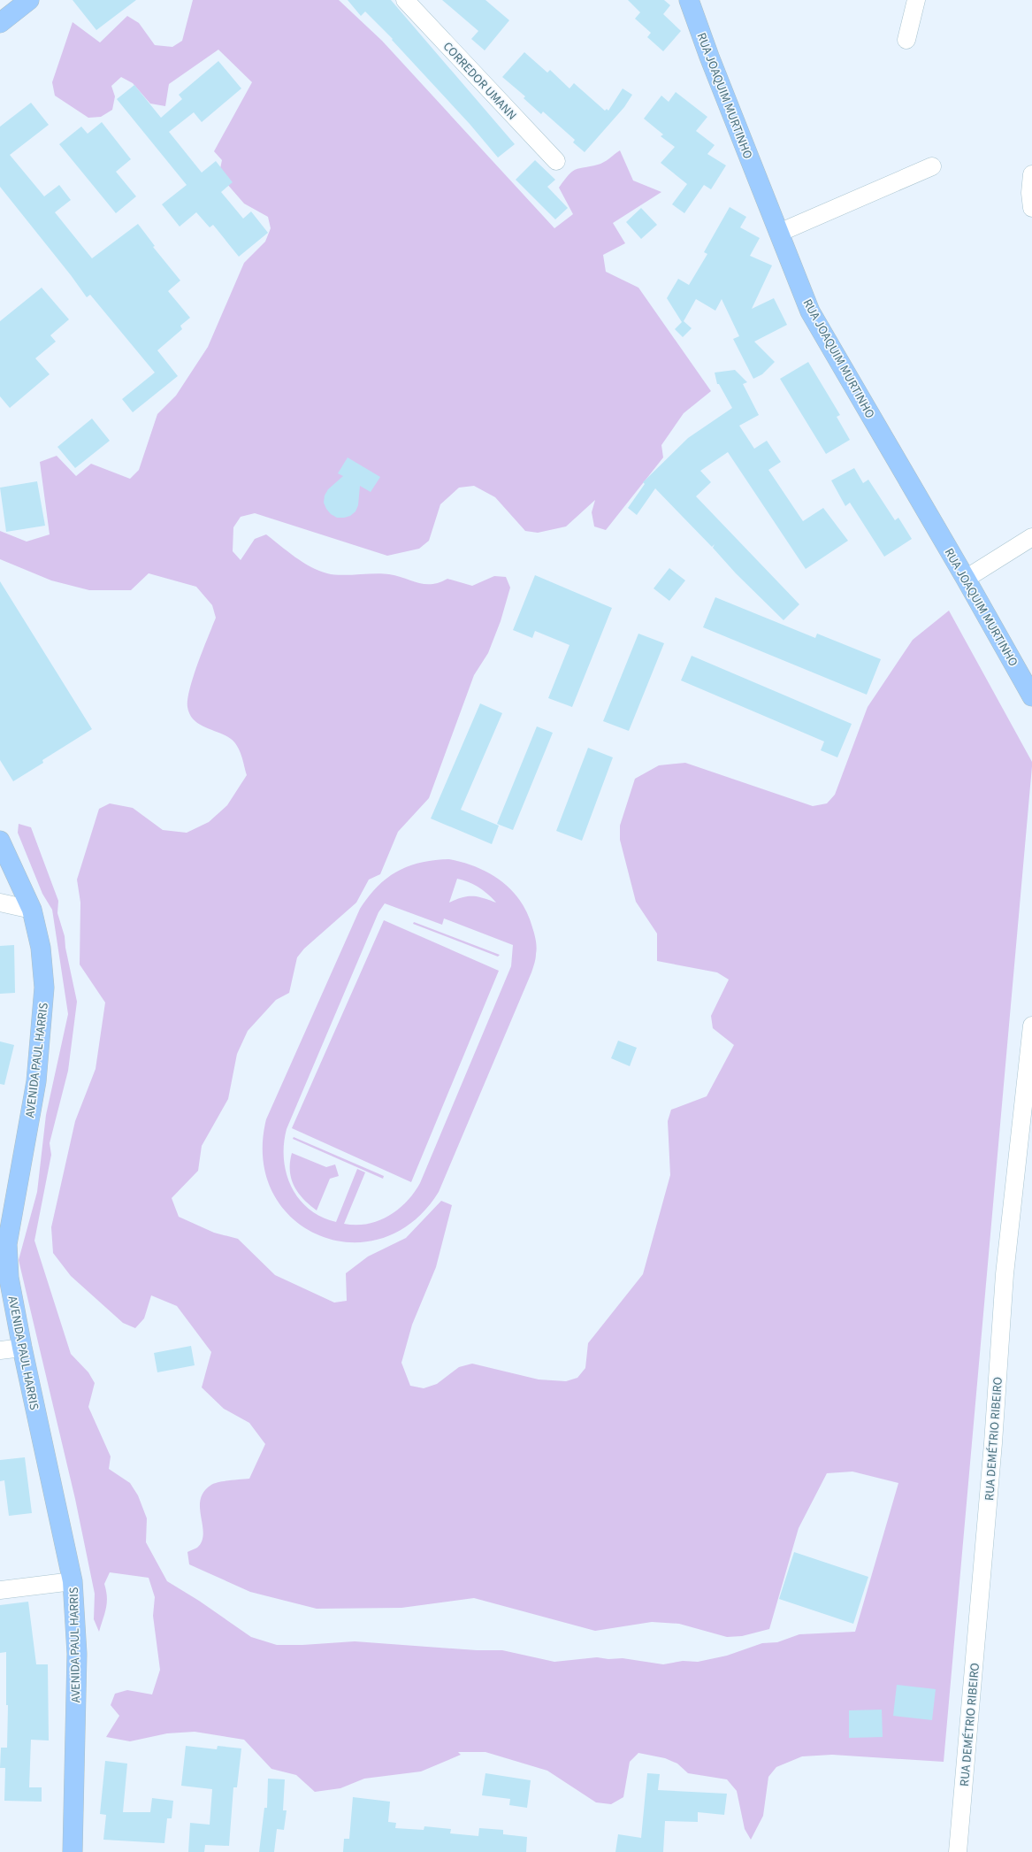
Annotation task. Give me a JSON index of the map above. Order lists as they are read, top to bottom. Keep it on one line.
{"streets":{"main road":["RUA JOAQUIM MURTINHO","AVENIDA PAUL HARRIS"],"street":["CORREDOR UMANN","RUA DEMÉTRIO RIBEIRO"]}}
